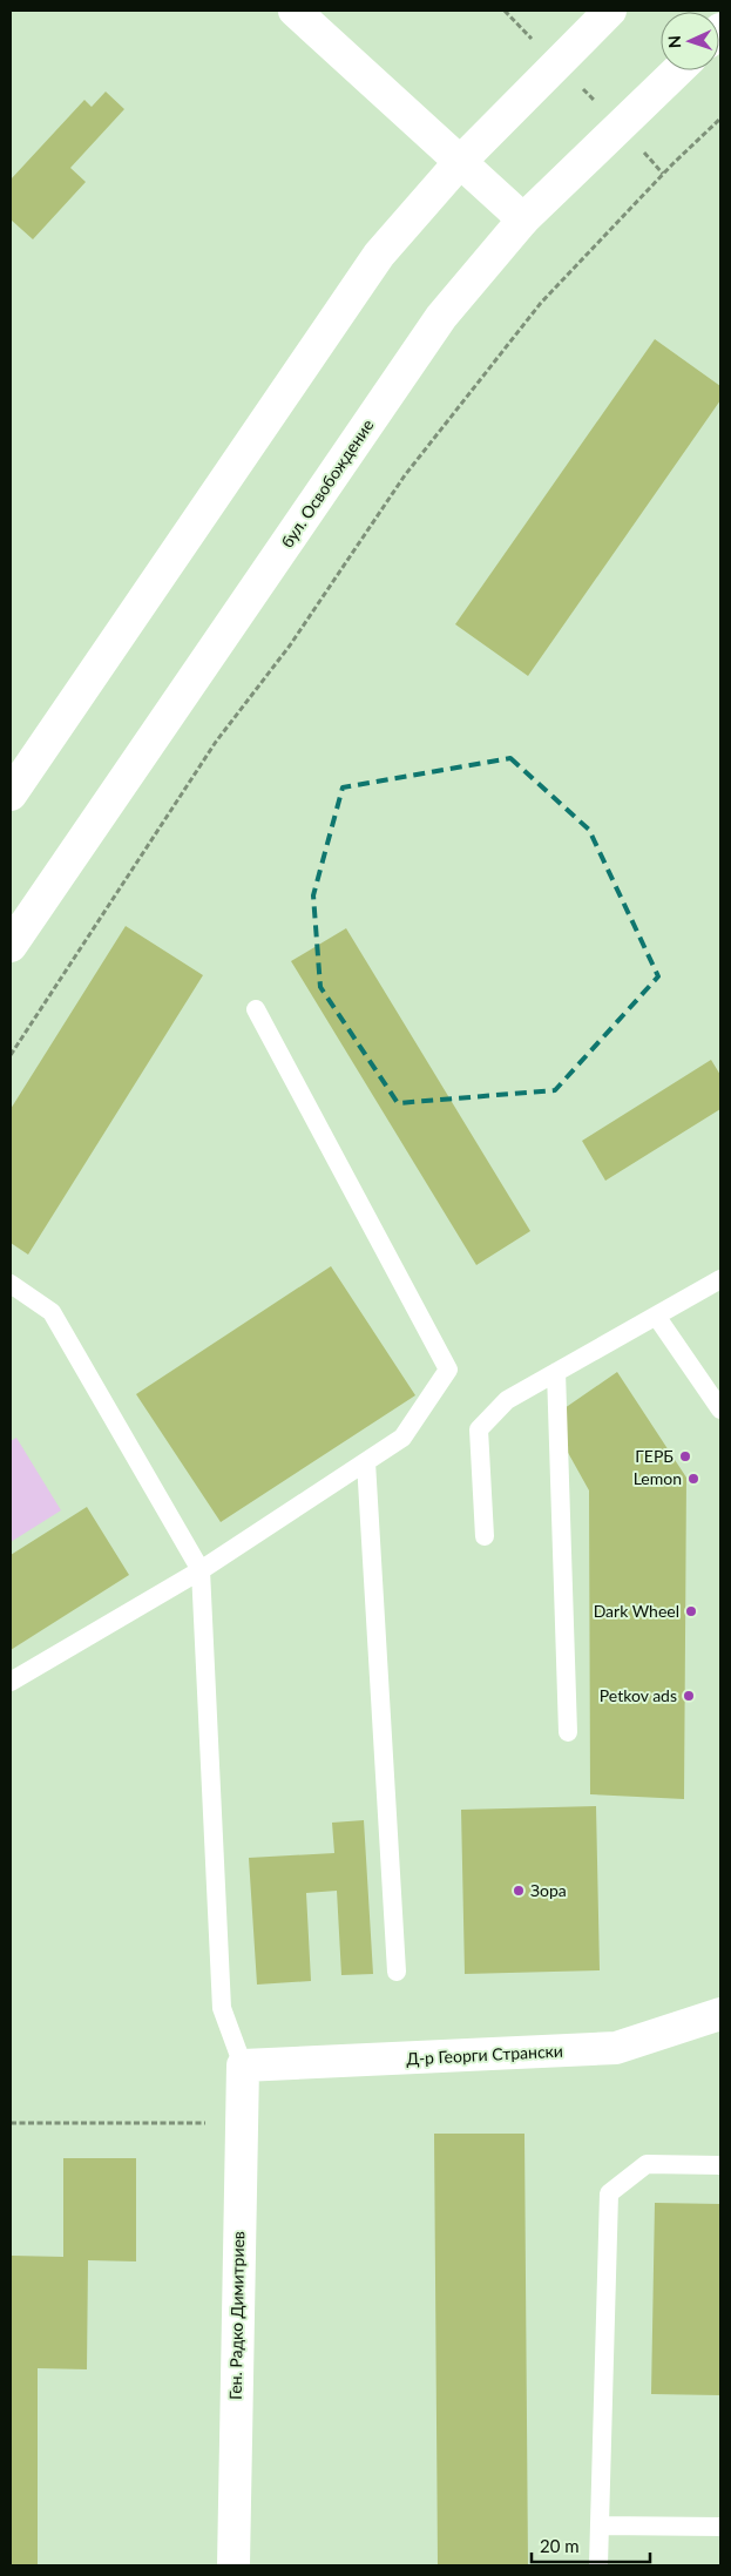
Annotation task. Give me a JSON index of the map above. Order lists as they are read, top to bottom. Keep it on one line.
{"streets":{"main road":["бул. Освобождение","Д-р Георги Странски","Ген. Радко Димитриев"]},"crossings":[["Д-р Георги Странски","Ген. Радко Димитриев"]],"places":["ГЕРБ","Lemon","Dark Wheel","Petkov ads","Зора"],"scale_bar":"20 m","north":"left"}
